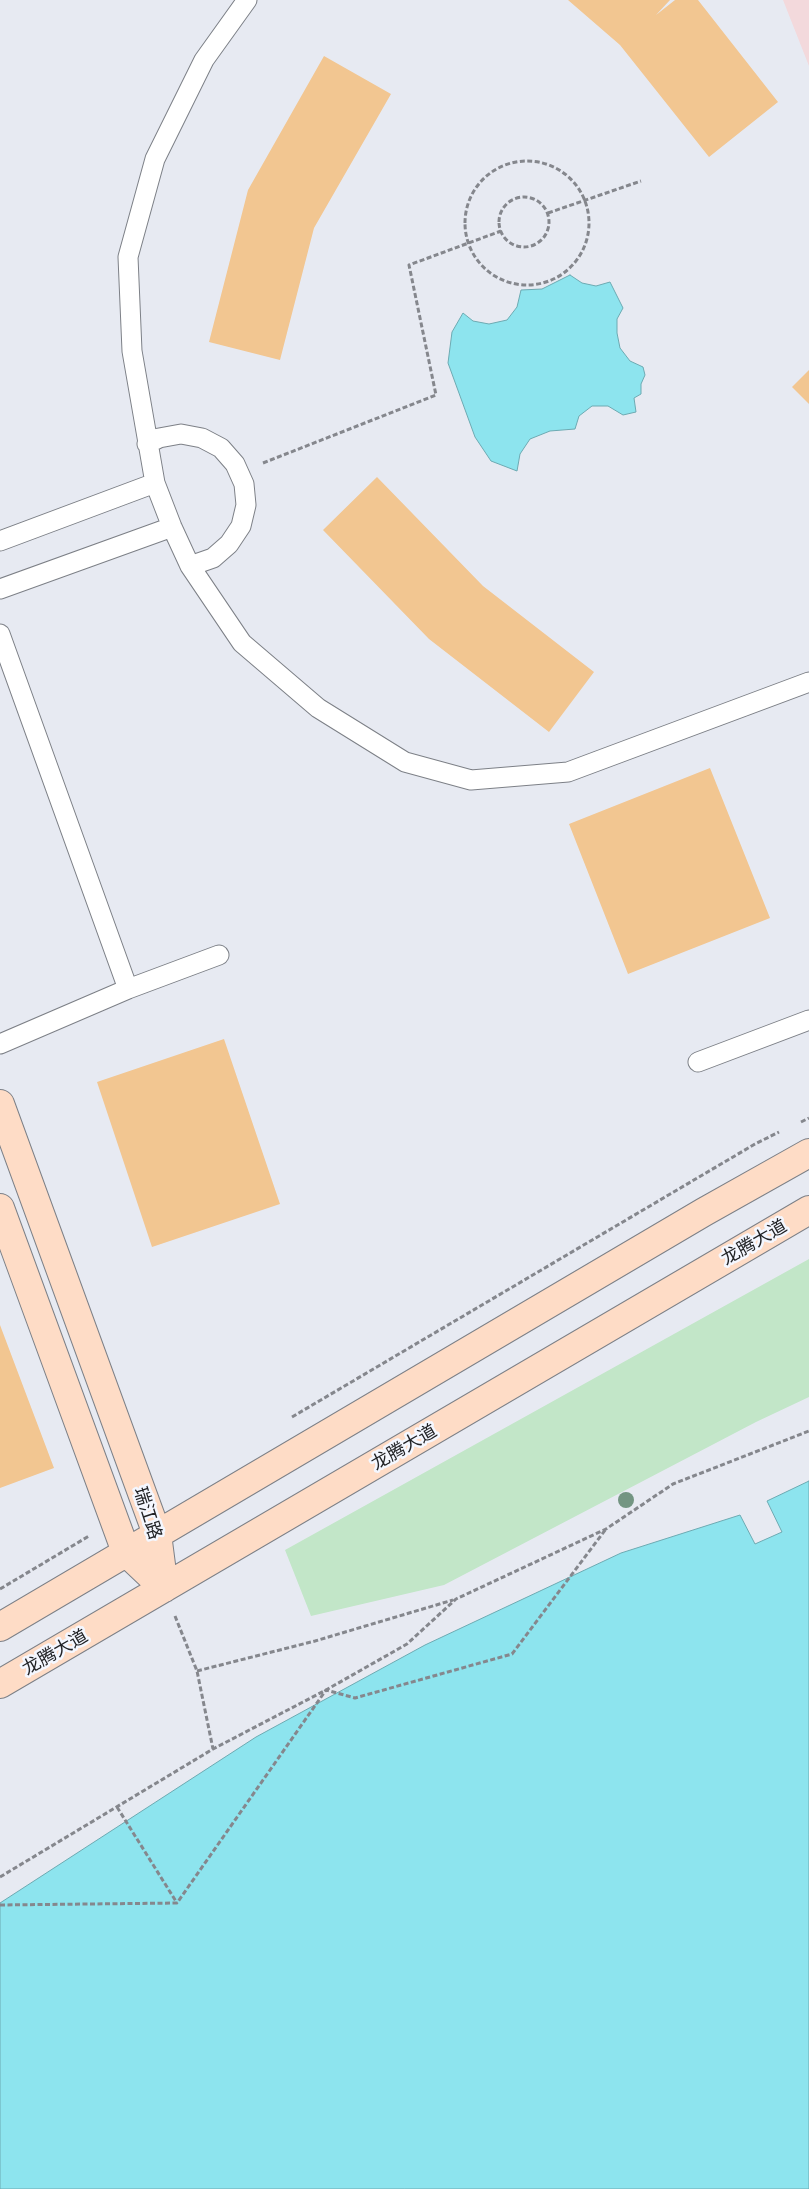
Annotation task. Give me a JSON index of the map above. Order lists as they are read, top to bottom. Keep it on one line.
{"streets":{"main road":["龙腾大道","瑞江路"]},"crossings":[["龙腾大道","瑞江路"]]}
